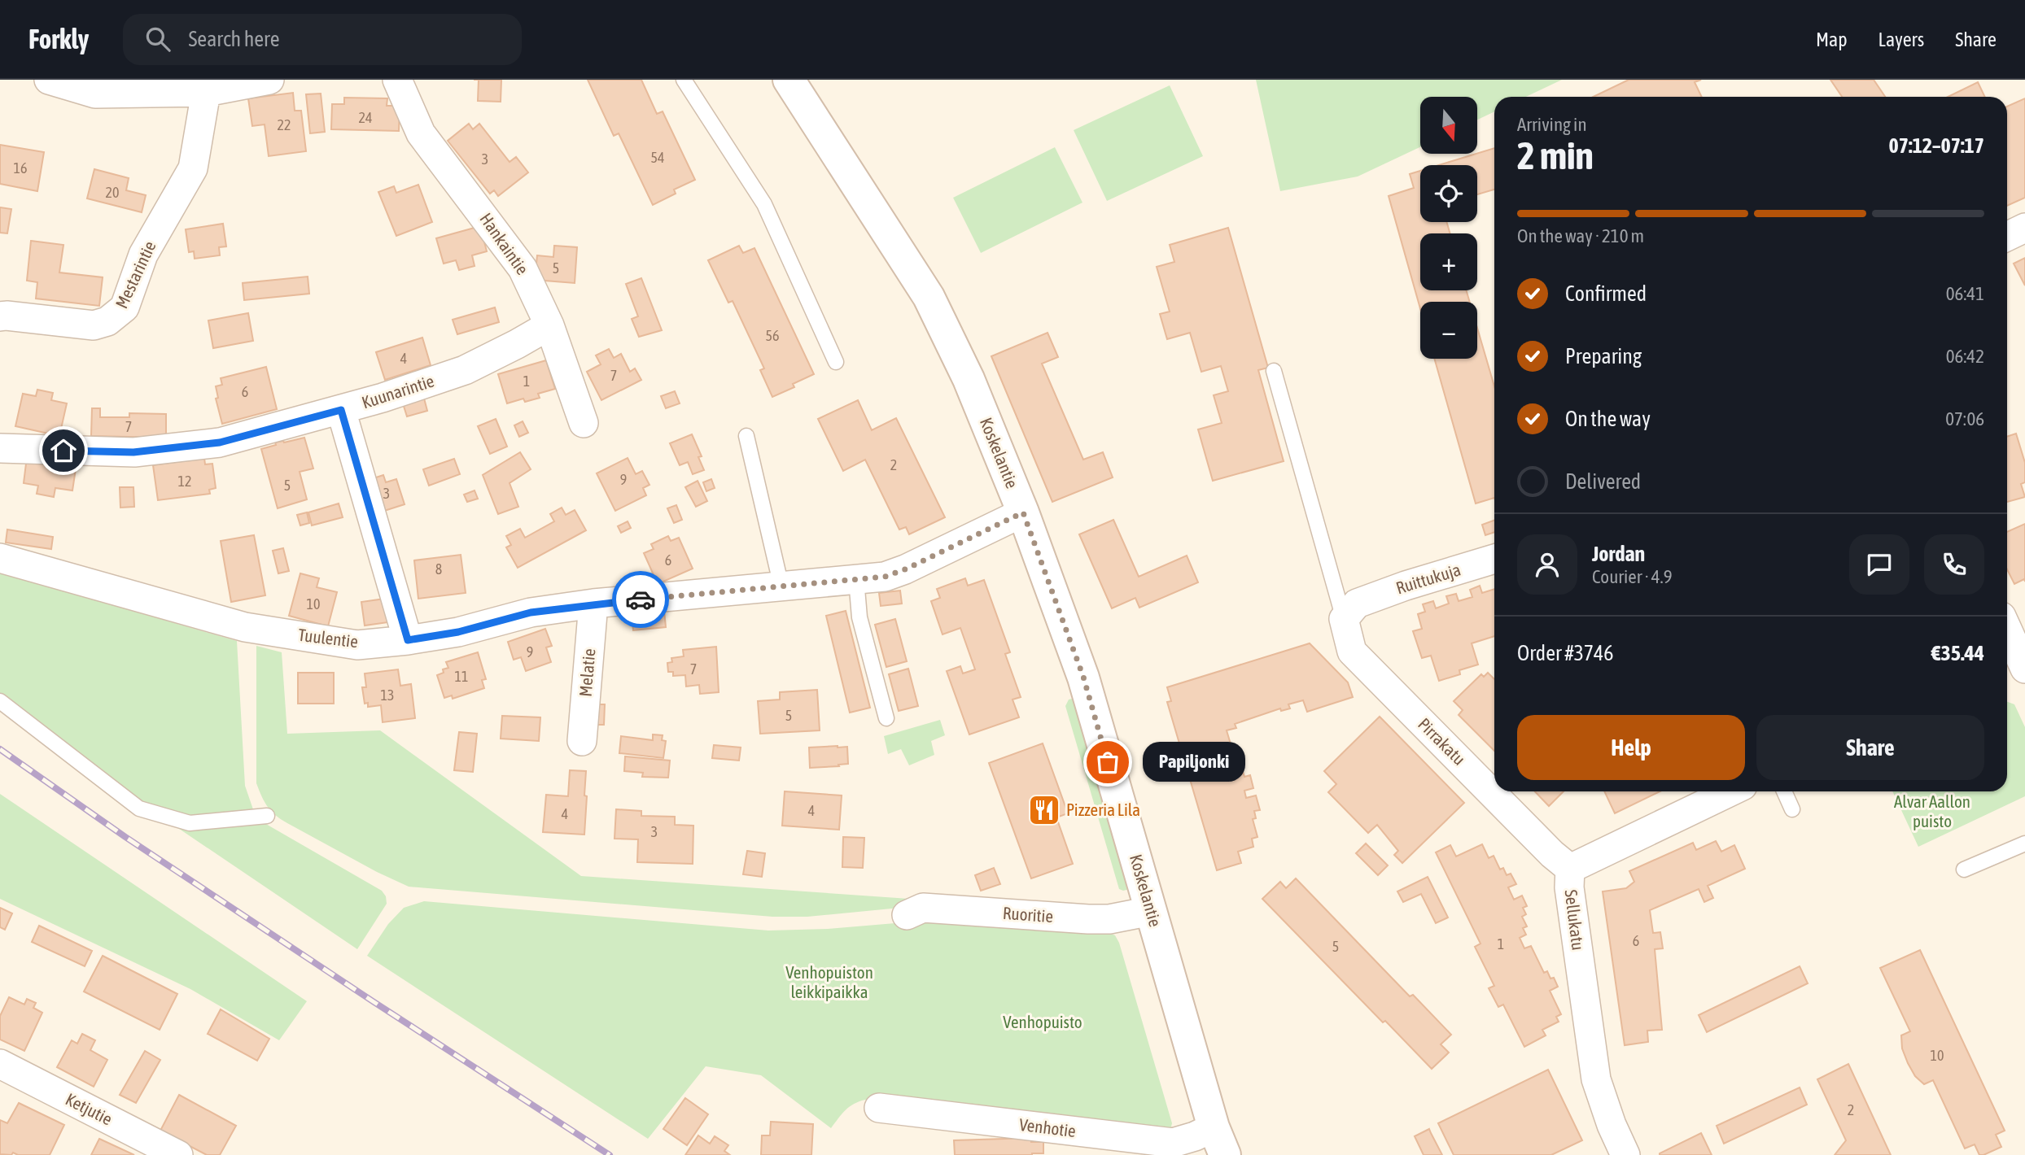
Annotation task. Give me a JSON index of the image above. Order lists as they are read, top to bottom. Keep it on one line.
{"streets":{"main road":["Koskelantie"],"street":["Hankaintie","Mestarintie","Kuunarintie","Ruittukuja","Tuulentie","Melatie","Pirrakatu","Ruoritie","Sellukatu","Ketjutie","Venhotie"]},"crossings":[["Hankaintie","Kuunarintie"],["Koskelantie","Tuulentie"],["Koskelantie","Ruoritie"],["Koskelantie","Venhotie"],["Ruittukuja","Pirrakatu"],["Tuulentie","Melatie"],["Pirrakatu","Sellukatu"]],"parks":["Alvar Aallon puisto","Venhopuiston leikkipaikka","Venhopuisto"],"places":{"other":["Papiljonki"],"restaurant":["Pizzeria Lila"]},"house_numbers":["24","22","54","3","16","20","5","56","4","7","1","6","7","2","9","12","5","3","6","8","10","9","7","11","13","5","4","4","3","6","1","5","10","2"],"north":"bottom","page":{"header":"Forkly","search":"Search here","nav":["Map","Layers","Share"],"map_buttons":["+","−"],"heading":["2 min","Arriving in","07:12–07:17"],"panel":["Jordan","Courier · 4.9","Order #3746","€35.44"],"bar":"On the way · 210 m","list":[["Confirmed","06:41"],["Preparing","06:42"],["On the way","07:06"],"Delivered"],"buttons":["Help","Share"],"bubble":"Papiljonki"}}
